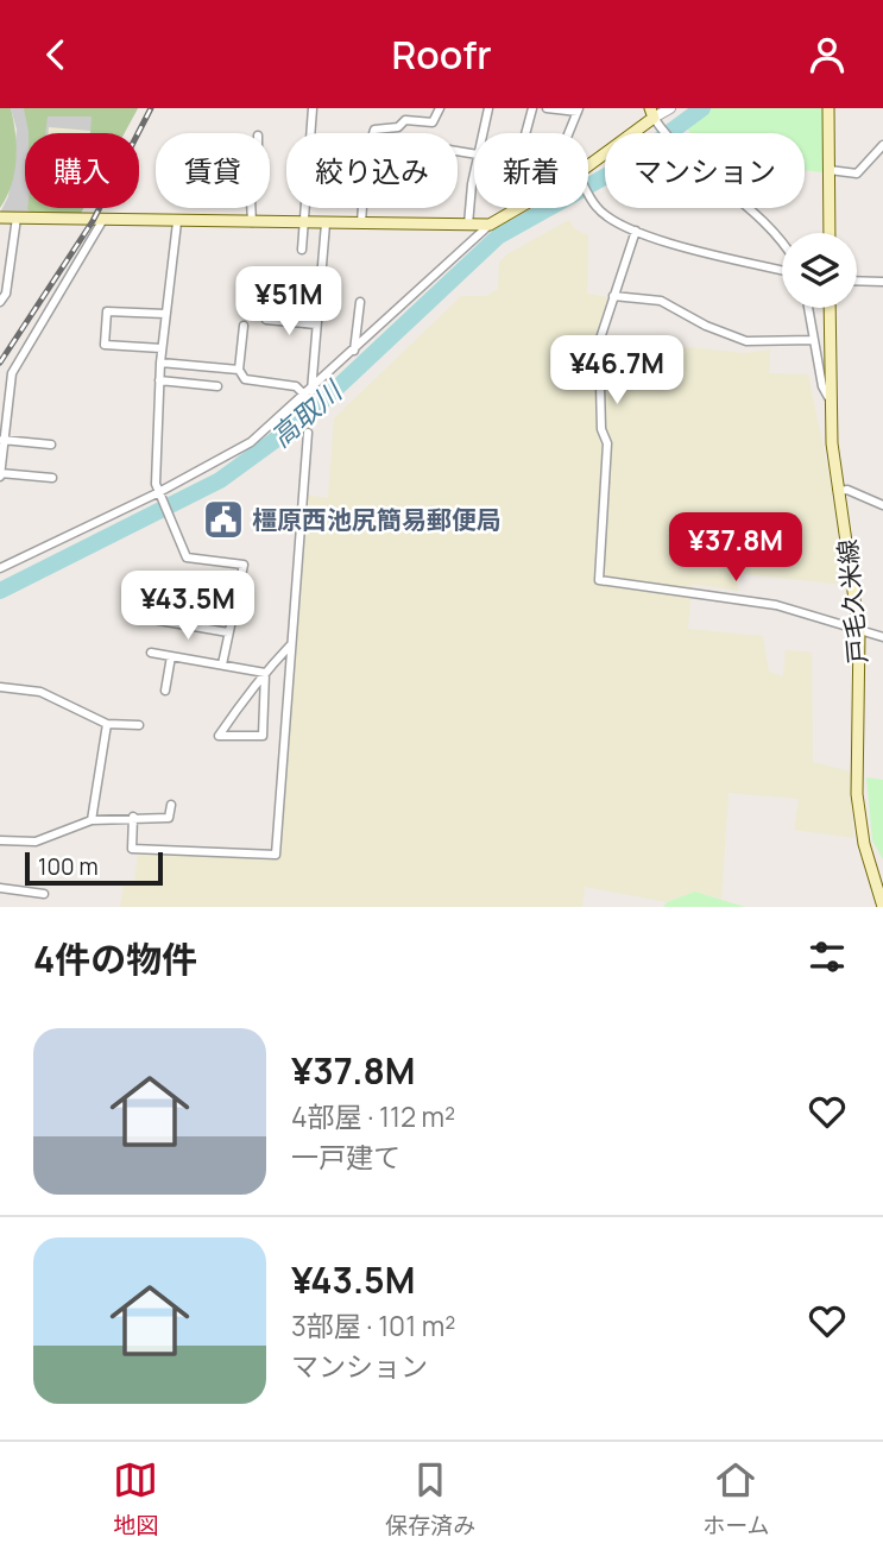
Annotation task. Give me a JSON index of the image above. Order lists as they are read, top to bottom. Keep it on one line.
{"streets":{"main road":["戸毛久米線"]},"water":["高取川"],"places":{"public building":["橿原西池尻簡易郵便局"]},"scale_bar":"100 m","page":{"header":"Roofr","chip":["購入","賃貸","絞り込み","新着","マンション"],"price":["¥51M","¥46.7M","¥37.8M","¥43.5M"],"scale":"100 m","heading":"4件の物件","list":[{"name":"¥37.8M","note":"4部屋 · 112 m² · 一戸建て"},{"name":"¥43.5M","note":"3部屋 · 101 m² · マンション"}],"tabs":["地図","保存済み","ホーム"]}}
